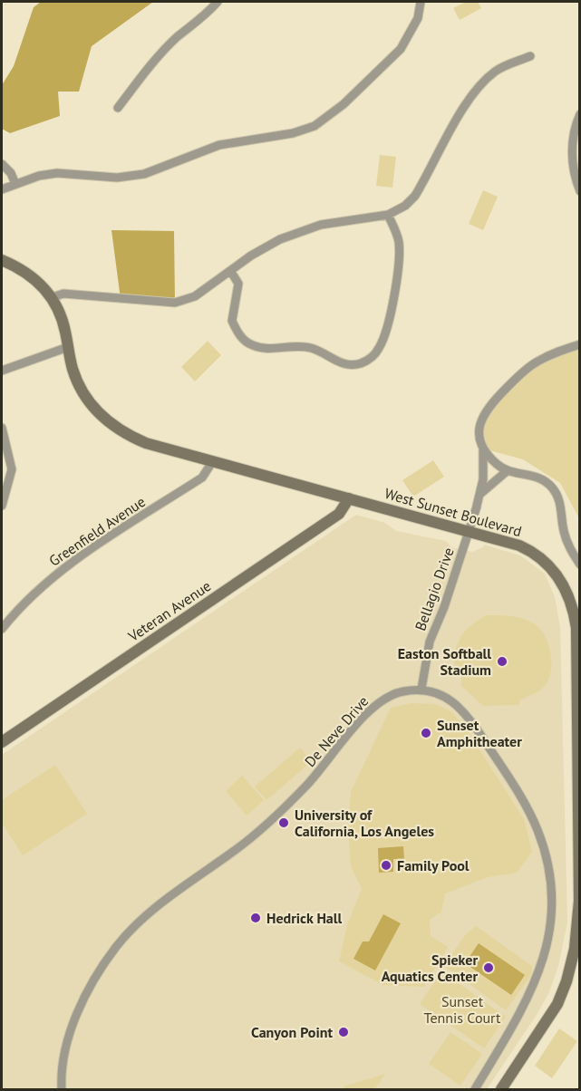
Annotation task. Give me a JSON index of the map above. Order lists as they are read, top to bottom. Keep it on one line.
{"streets":{"main road":["West Sunset Boulevard","Veteran Avenue"],"street":["Greenfield Avenue","Bellagio Drive","De Neve Drive"]},"crossings":[["West Sunset Boulevard","Greenfield Avenue"],["West Sunset Boulevard","Bellagio Drive"],["West Sunset Boulevard","Veteran Avenue"],["Bellagio Drive","De Neve Drive"]],"parks":["Sunset Tennis Court"],"places":["Easton Softball Stadium","Sunset Amphitheater","University of California, Los Angeles","Family Pool","Hedrick Hall","Spieker Aquatics Center","Canyon Point"]}
